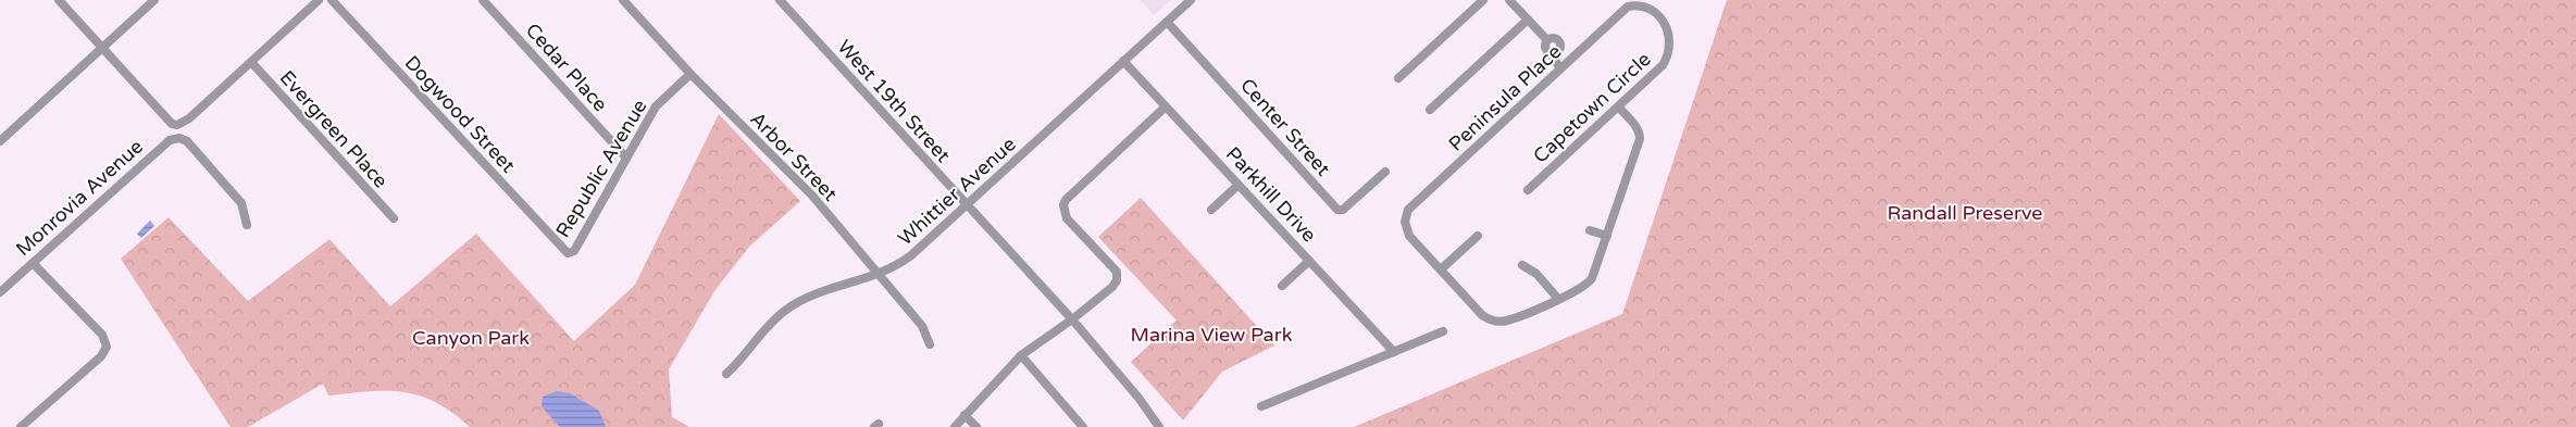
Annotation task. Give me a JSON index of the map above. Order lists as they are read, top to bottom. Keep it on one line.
{"streets":{"street":["Cedar Place","Peninsula Place","West 19th Street","Capetown Circle","Dogwood Street","Center Street","Evergreen Place","Arbor Street","Republic Avenue","Whittier Avenue","Parkhill Drive","Monrovia Avenue"]},"crossings":[["Cedar Place","Republic Avenue"],["Peninsula Place","Capetown Circle"],["West 19th Street","Whittier Avenue"],["Dogwood Street","Republic Avenue"],["Center Street","Whittier Avenue"],["Arbor Street","Republic Avenue"],["Arbor Street","Whittier Avenue"],["Whittier Avenue","Parkhill Drive"]],"parks":["Randall Preserve","Marina View Park","Canyon Park"]}
